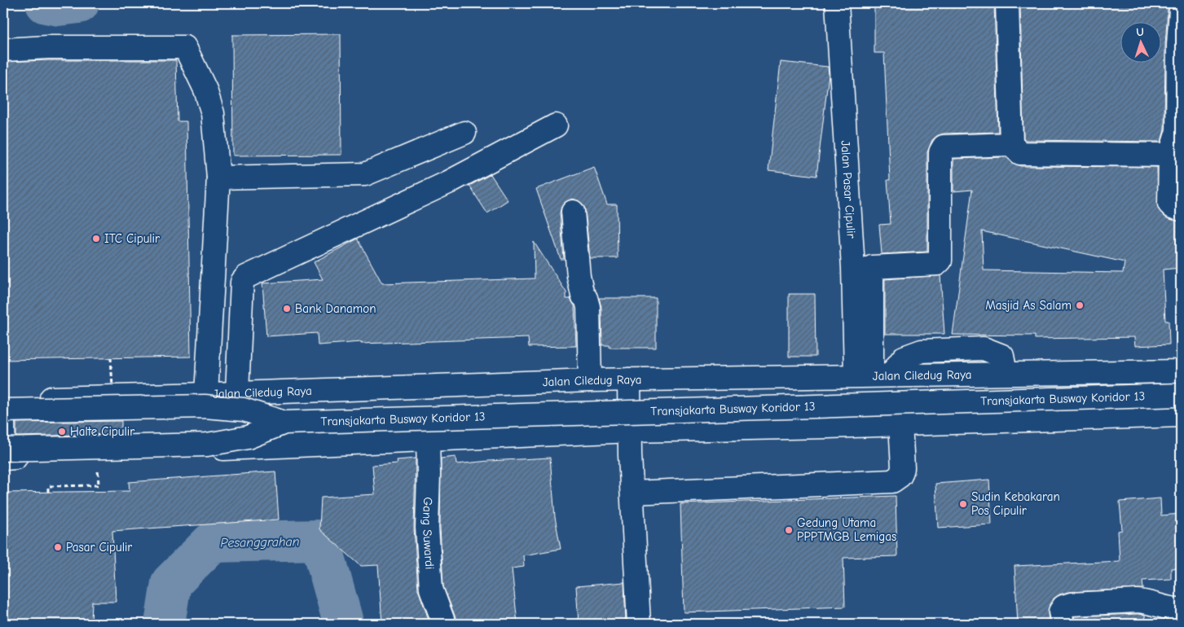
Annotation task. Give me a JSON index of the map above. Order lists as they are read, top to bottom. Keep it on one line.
{"streets":{"main road":["Jalan Pasar Cipulir","Jalan Ciledug Raya","Transjakarta Busway Koridor 13","Gang Suwardi"]},"crossings":[["Jalan Pasar Cipulir","Jalan Ciledug Raya"]],"water":["Pesanggrahan"],"places":["ITC Cipulir","Masjid As Salam","Bank Danamon","Halte Cipulir","Sudin Kebakaran Pos Cipulir","Gedung Utama PPPTMGB Lemigas","Pasar Cipulir"],"north":"top"}
